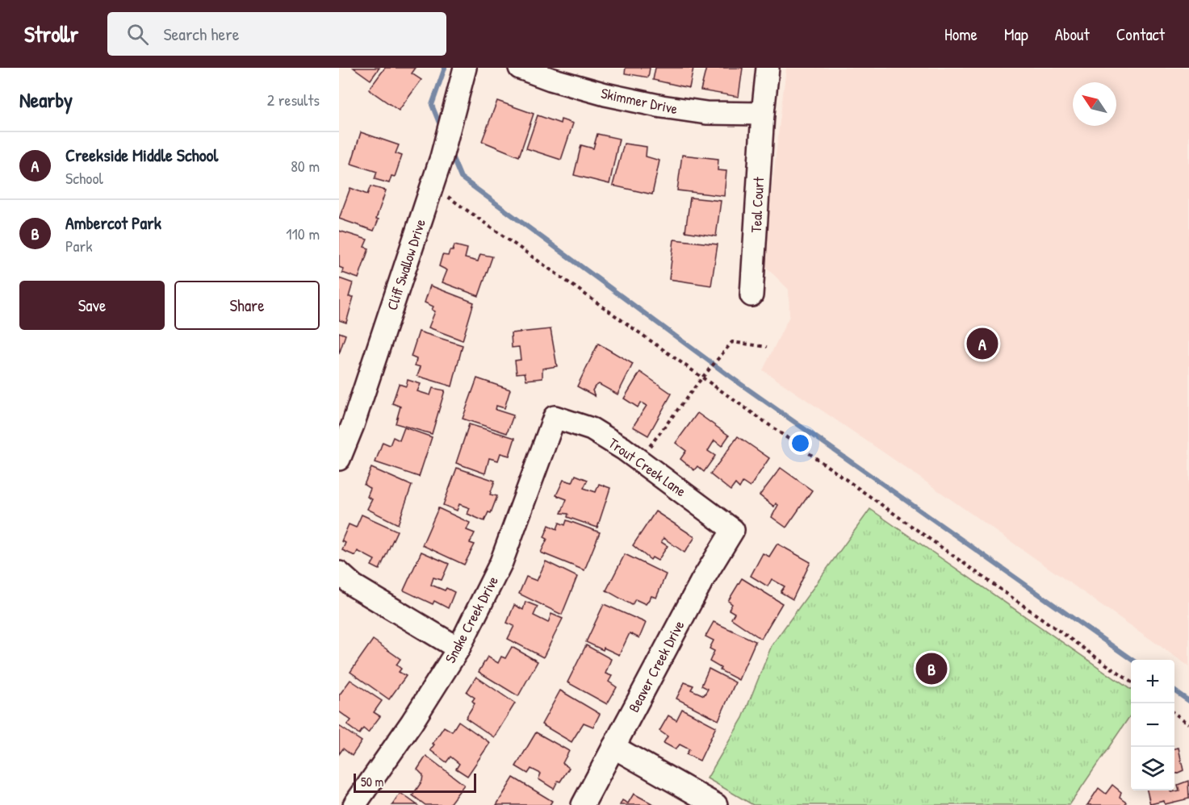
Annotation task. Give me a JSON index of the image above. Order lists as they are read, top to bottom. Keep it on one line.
{"streets":{"street":["Skimmer Drive","Teal Court","Cliff Swallow Drive","Trout Creek Lane","Snake Creek Drive","Beaver Creek Drive"]},"crossings":[["Skimmer Drive","Teal Court"],["Trout Creek Lane","Snake Creek Drive"],["Trout Creek Lane","Beaver Creek Drive"]],"scale_bar":"50 m","north":"top left","page":{"header":"Strollr","search":"Search here","nav":["Home","Map","About","Contact"],"heading":["Nearby","2 results"],"list":[{"mark":"A","name":"Creekside Middle School","note":"School","value":"80 m"},{"mark":"B","name":"Ambercot Park","note":"Park","value":"110 m"}],"buttons":["Save","Share"],"pins":["A","B"],"map_buttons":["+","−"],"scale":"50 m"}}
